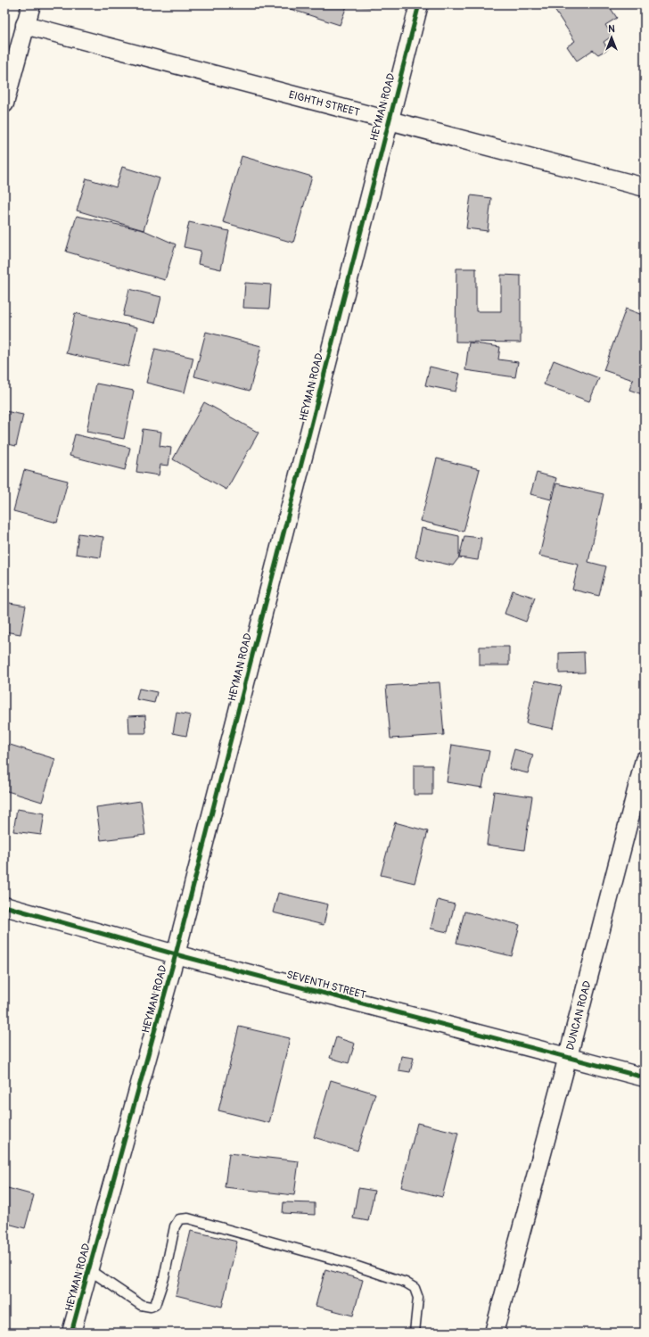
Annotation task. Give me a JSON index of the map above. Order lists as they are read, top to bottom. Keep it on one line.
{"streets":{"street":["EIGHTH STREET","HEYMAN ROAD","SEVENTH STREET","DUNCAN ROAD"]},"crossings":[["EIGHTH STREET","HEYMAN ROAD"],["HEYMAN ROAD","SEVENTH STREET"],["SEVENTH STREET","DUNCAN ROAD"]],"north":"top"}
